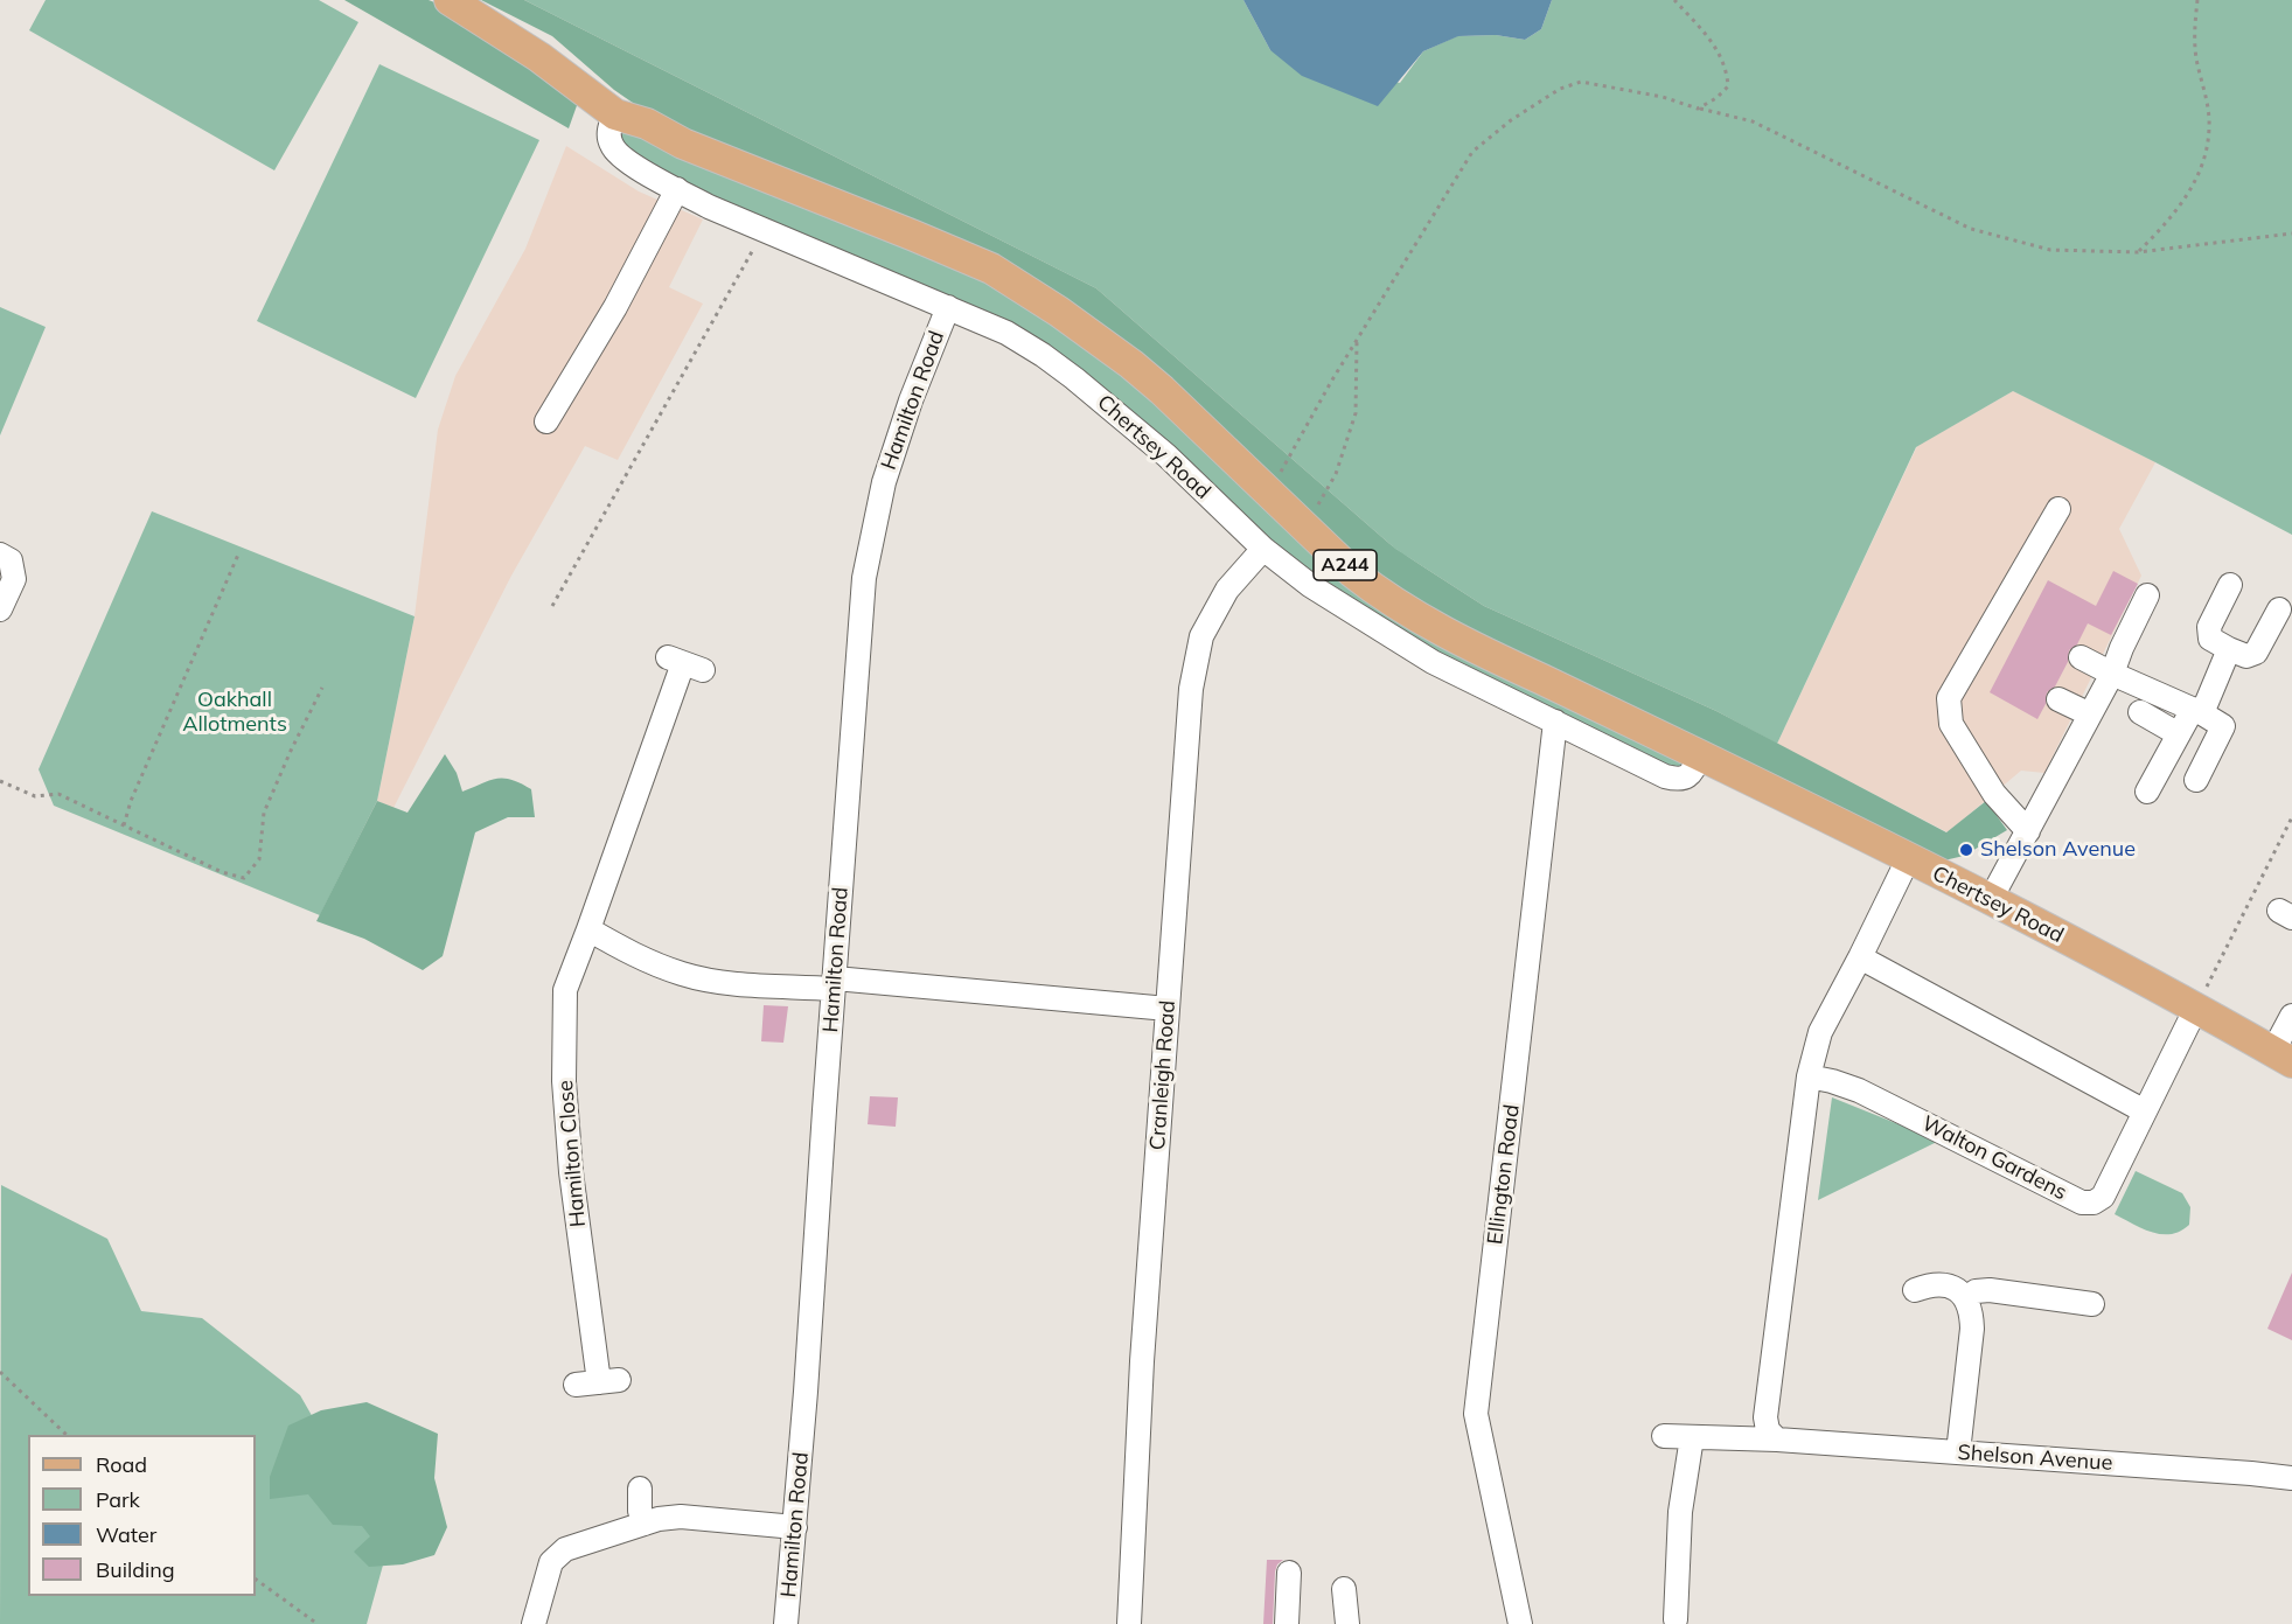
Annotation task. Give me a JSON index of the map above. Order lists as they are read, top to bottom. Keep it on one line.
{"streets":{"main road":["Chertsey Road","A244"],"street":["Hamilton Road","Cranleigh Road","Hamilton Close","Walton Gardens","Ellington Road","Shelson Avenue"]},"crossings":[["Hamilton Road","Chertsey Road"],["Chertsey Road","Cranleigh Road"],["Chertsey Road","Walton Gardens"],["Chertsey Road","Ellington Road"]],"parks":["Oakhall Allotments"],"places":["Shelson Avenue"],"legend":["Road","Park","Water","Building"]}
